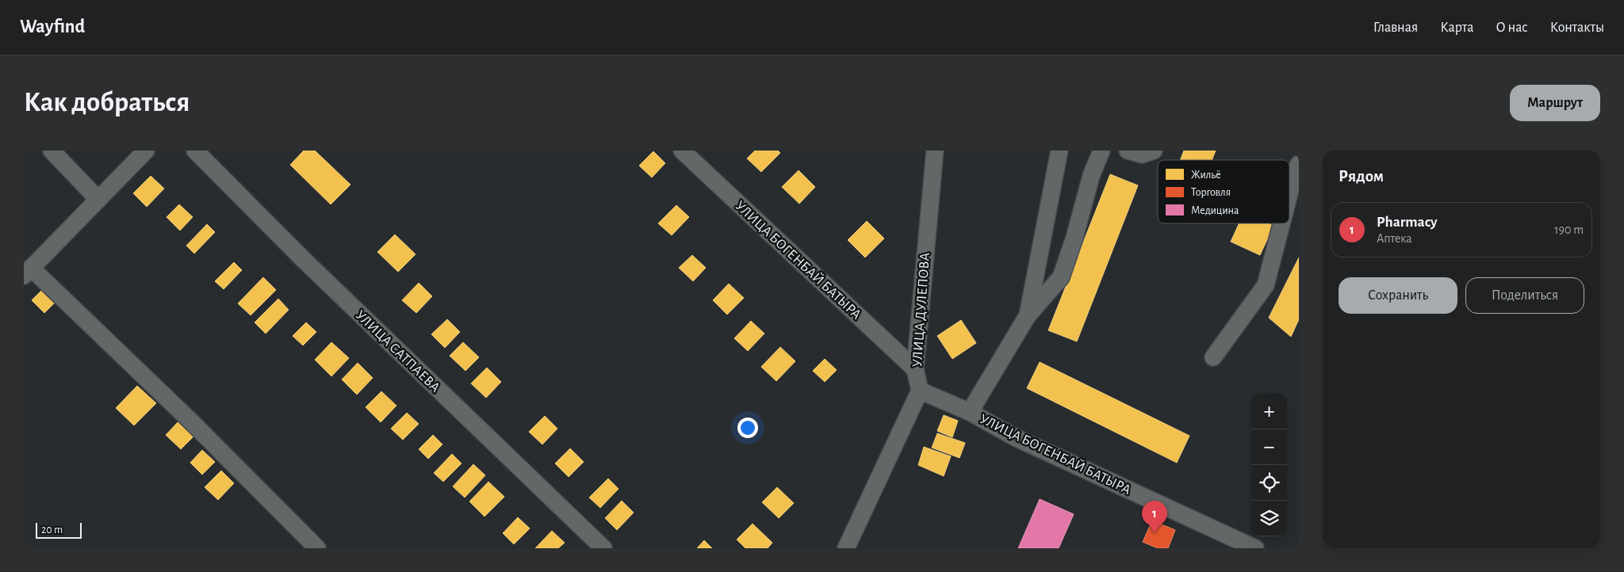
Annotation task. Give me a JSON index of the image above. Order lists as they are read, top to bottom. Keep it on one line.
{"streets":{"street":["УЛИЦА БОГЕНБАЙ БАТЫРА","УЛИЦА ДУЛЕПОВА","УЛИЦА САТПАЕВА"]},"crossings":[["УЛИЦА БОГЕНБАЙ БАТЫРА","УЛИЦА ДУЛЕПОВА"]],"legend":["Жильё","Торговля","Медицина"],"scale_bar":"20 m","page":{"header":"Wayfind","nav":["Главная","Карта","О нас","Контакты"],"buttons":["Маршрут",["Сохранить","Поделиться"]],"title":"Как добраться","heading":"Рядом","list":[{"mark":"1","name":"Pharmacy","note":"Аптека","value":"190 m"}],"map_buttons":["+","−"],"pins":"1","scale":"20 m"}}
